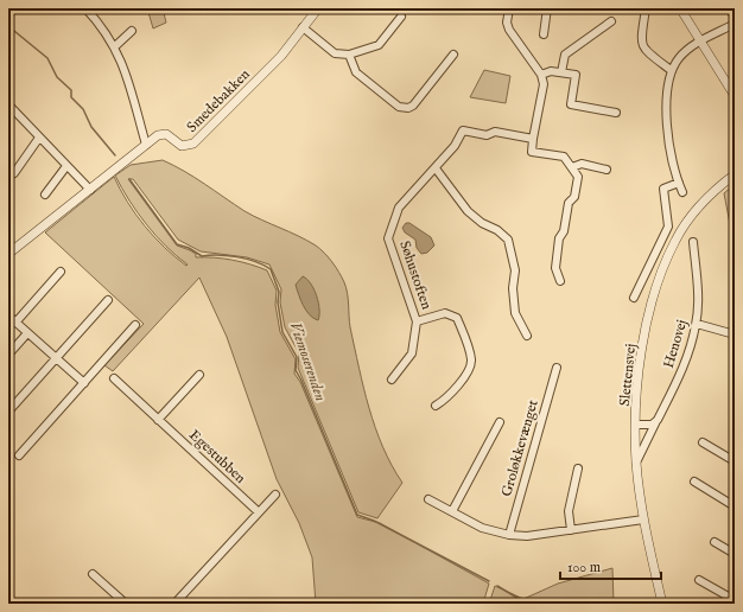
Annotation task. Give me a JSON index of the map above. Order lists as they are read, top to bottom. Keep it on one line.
{"streets":{"street":["Smedebakken","Søhustoften","Henovej","Slettensvej","Groløkkevænget","Egestubben"]},"crossings":[["Henovej","Slettensvej"]],"water":["Viemoserenden"],"scale_bar":"100 m"}
